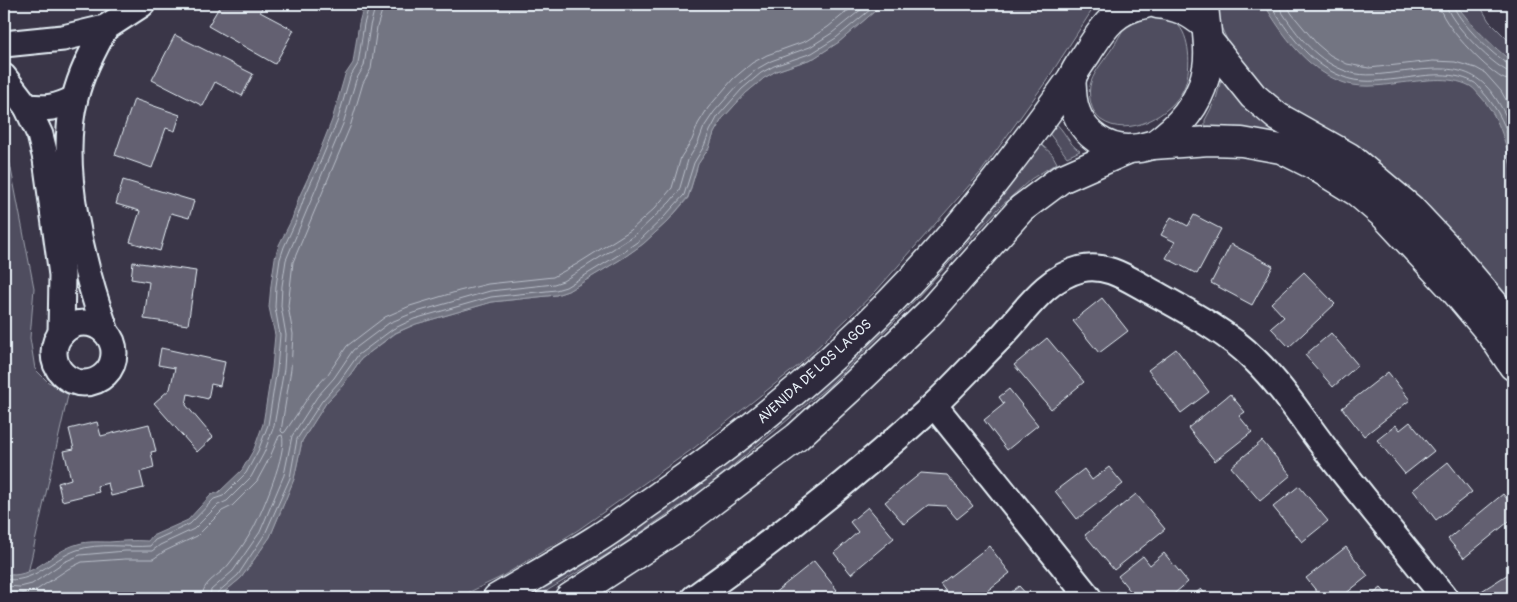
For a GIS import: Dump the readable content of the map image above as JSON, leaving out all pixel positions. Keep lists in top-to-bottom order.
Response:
{
  "streets": {
    "street": ["AVENIDA DE LOS LAGOS"]
  }
}
